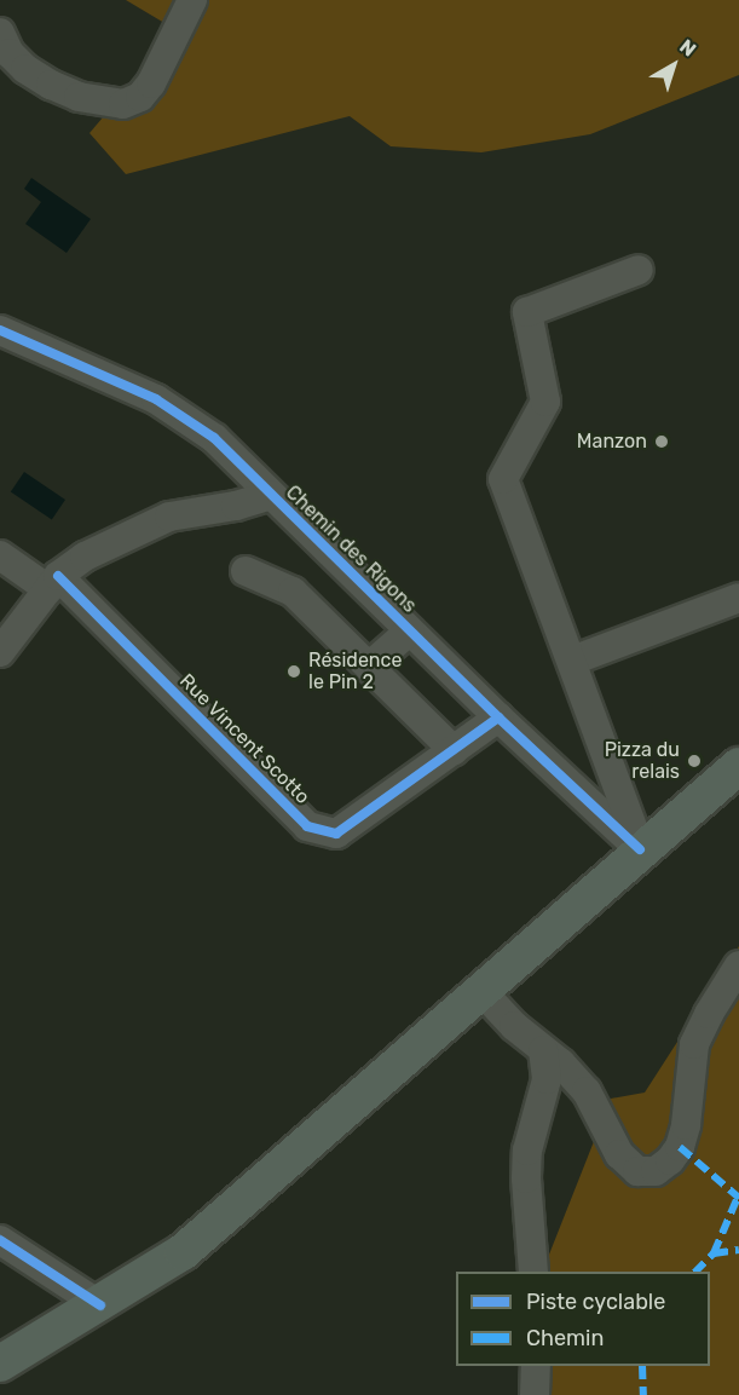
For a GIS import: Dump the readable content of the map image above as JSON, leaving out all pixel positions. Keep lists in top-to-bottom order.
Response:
{
  "streets": {
    "street": ["Chemin des Rigons", "Rue Vincent Scotto"]
  },
  "crossings": [
    ["Chemin des Rigons", "Rue Vincent Scotto"]
  ],
  "places": ["Manzon", "Résidence le Pin 2", "Pizza du relais"],
  "legend": ["Piste cyclable", "Chemin"],
  "north": "top right"
}
